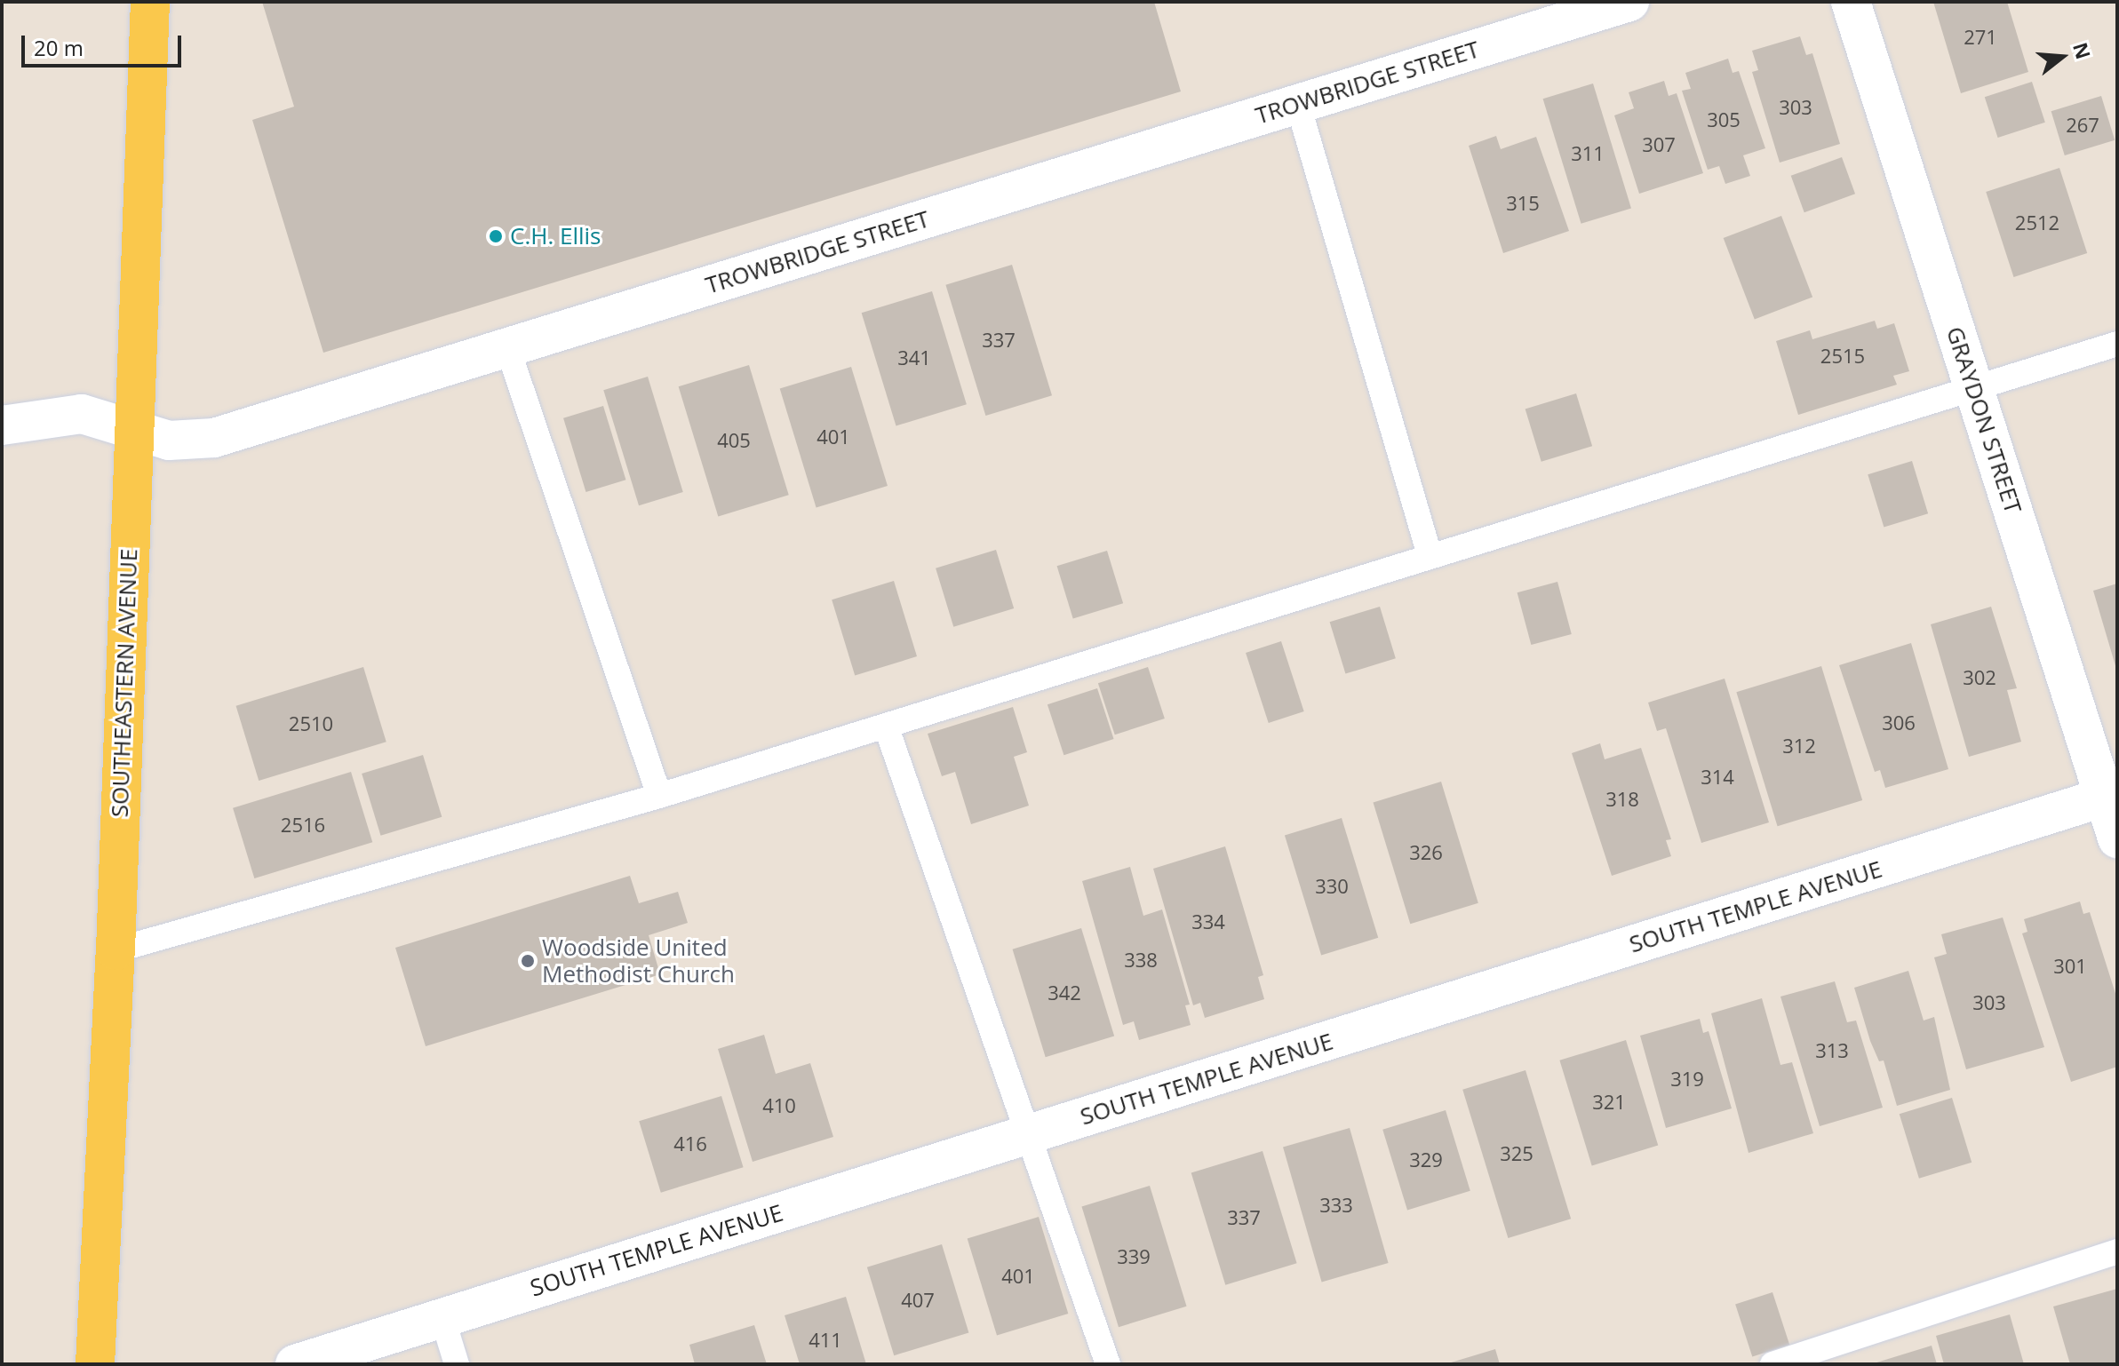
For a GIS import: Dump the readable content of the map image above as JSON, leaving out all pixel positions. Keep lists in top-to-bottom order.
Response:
{
  "streets": {
    "main road": ["SOUTHEASTERN AVENUE"],
    "street": ["TROWBRIDGE STREET", "GRAYDON STREET", "SOUTH TEMPLE AVENUE"]
  },
  "crossings": [
    ["TROWBRIDGE STREET", "SOUTHEASTERN AVENUE"],
    ["GRAYDON STREET", "SOUTH TEMPLE AVENUE"]
  ],
  "places": ["C.H. Ellis", "Woodside United Methodist Church"],
  "house_numbers": [
    "271",
    "303",
    "305",
    "267",
    "307",
    "311",
    "315",
    "2512",
    "337",
    "2515",
    "341",
    "401",
    "405",
    "302",
    "306",
    "2510",
    "312",
    "314",
    "318",
    "2516",
    "326",
    "330",
    "334",
    "338",
    "301",
    "342",
    "303",
    "313",
    "319",
    "321",
    "410",
    "416",
    "325",
    "329",
    "333",
    "337",
    "339",
    "401",
    "407",
    "411"
  ],
  "scale_bar": "20 m",
  "north": "right"
}
